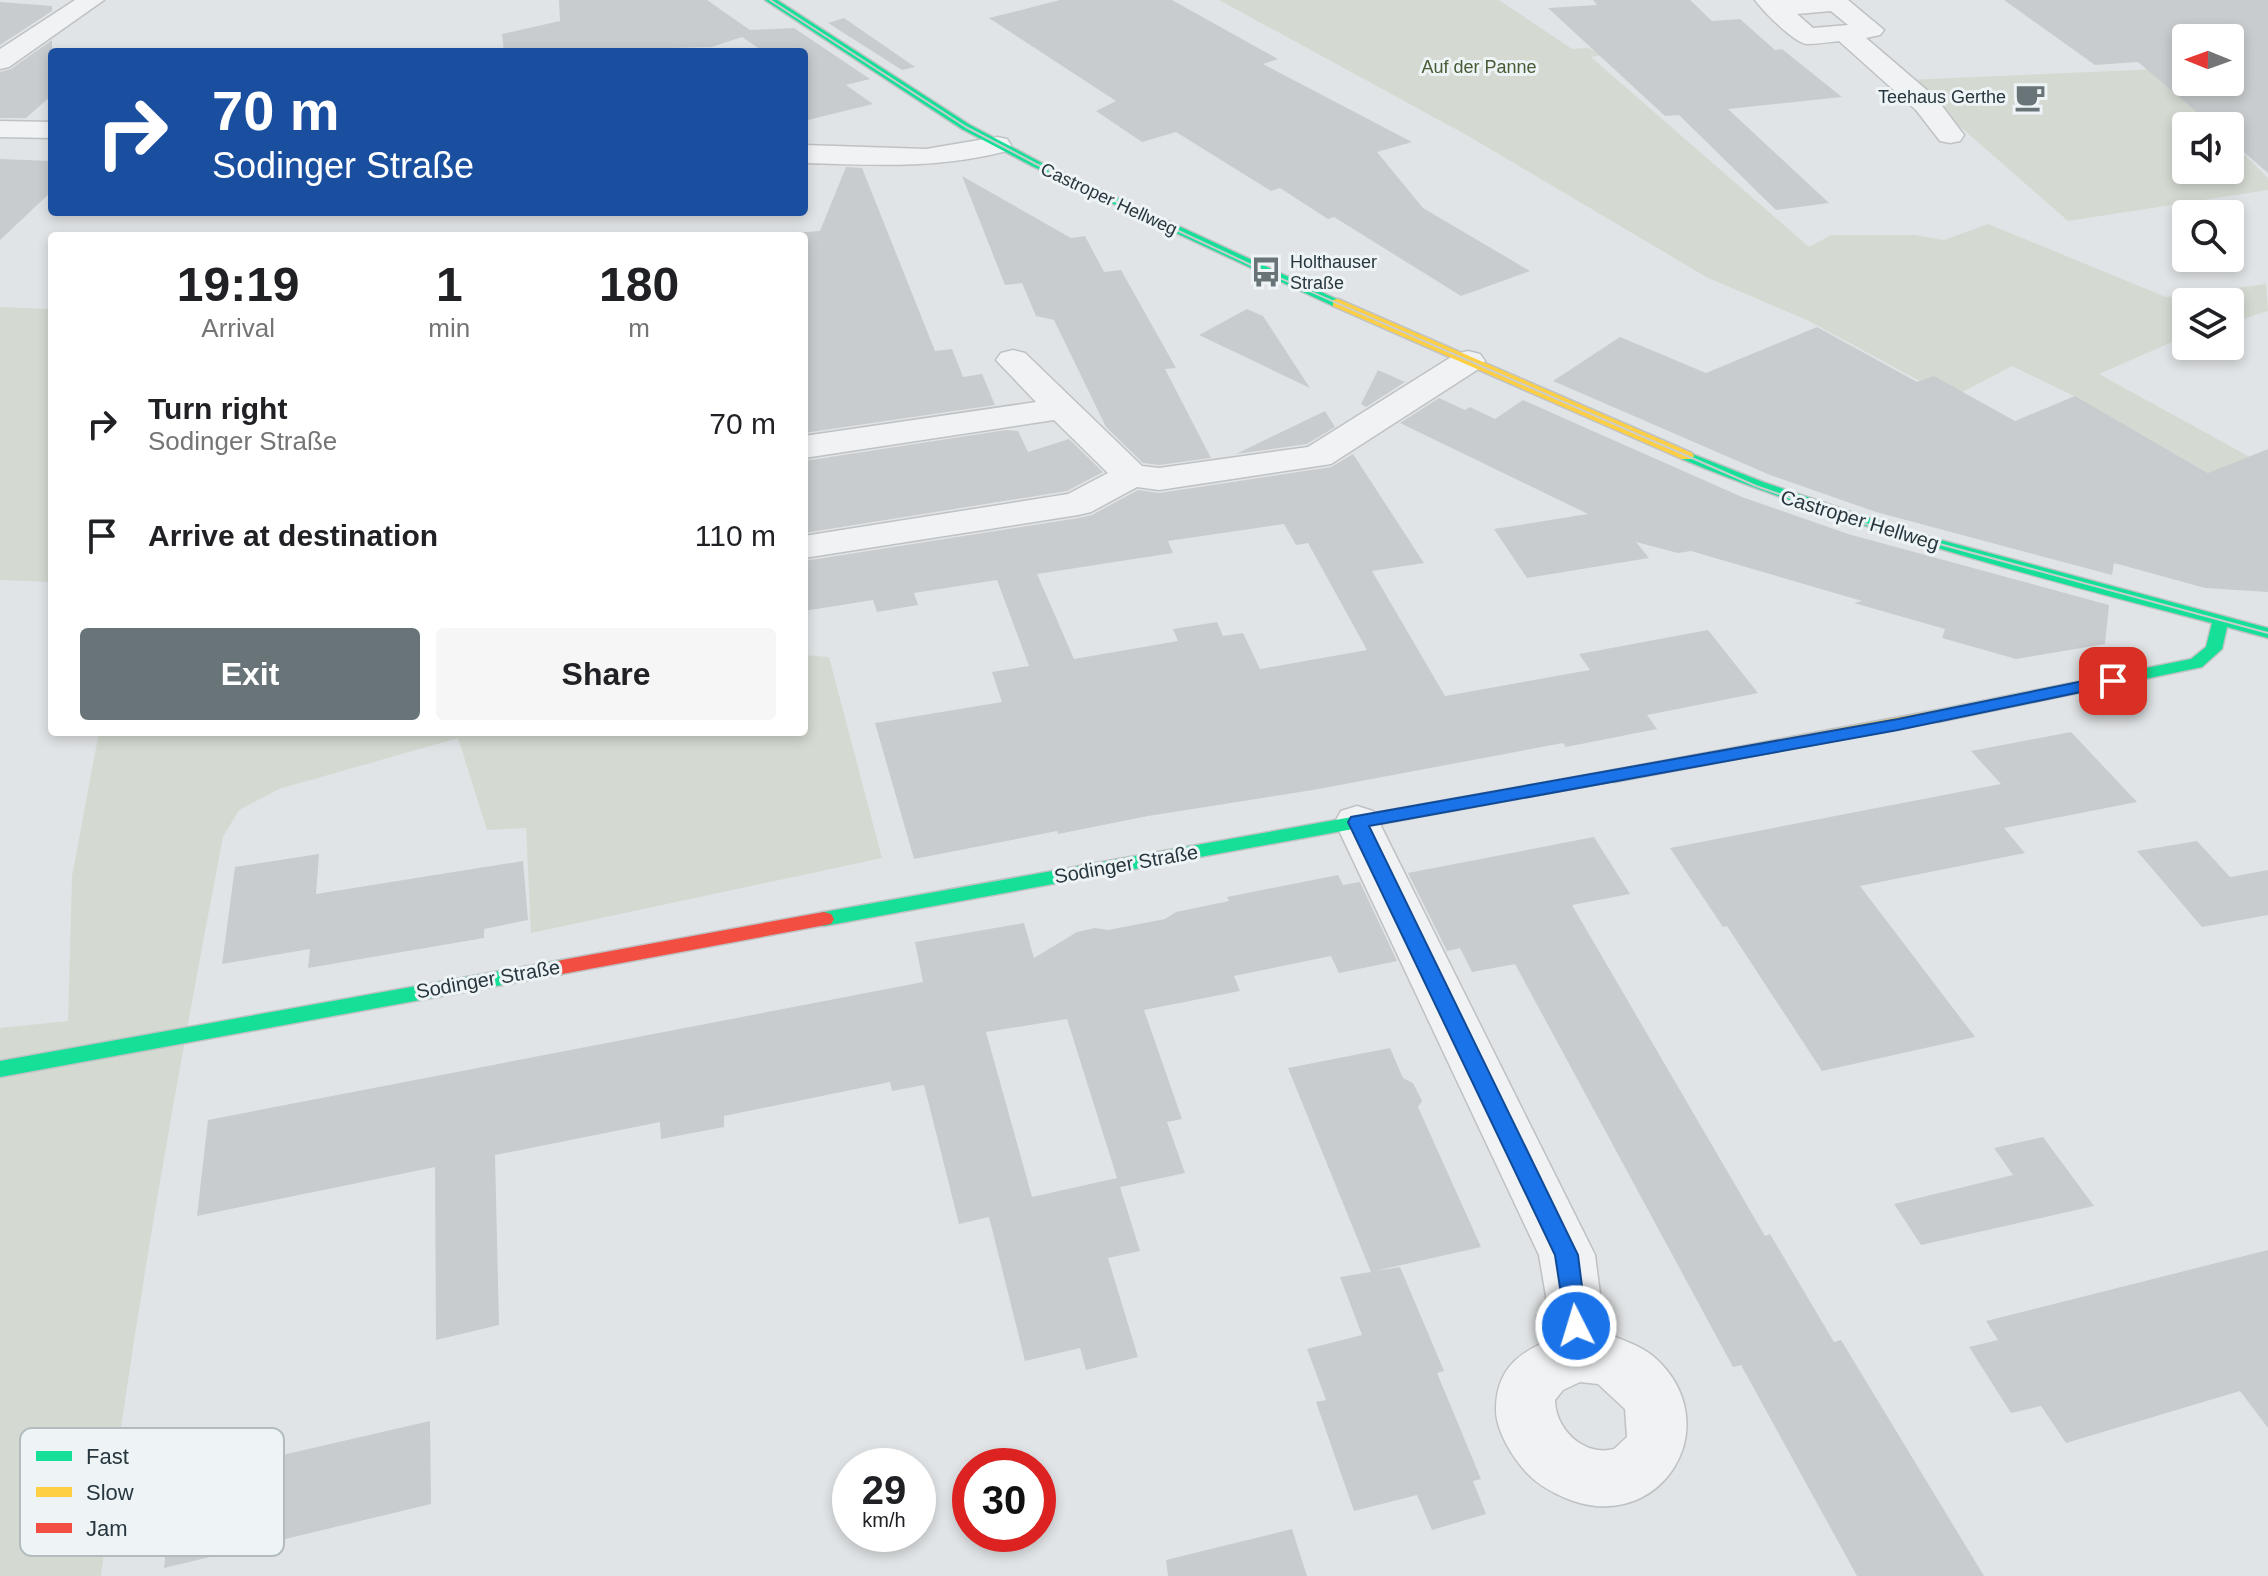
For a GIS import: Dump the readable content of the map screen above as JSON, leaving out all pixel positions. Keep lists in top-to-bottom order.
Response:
{
  "streets": {
    "main road": ["Castroper Hellweg", "Sodinger Straße"]
  },
  "crossings": [
    ["Castroper Hellweg", "Sodinger Straße"]
  ],
  "parks": ["Auf der Panne"],
  "places": {
    "cafe": ["Teehaus Gerthe"],
    "bus stop": ["Holthauser Straße"]
  },
  "legend": ["Fast", "Slow", "Jam"],
  "north": "left",
  "page": {
    "turn": ["70 m", "Sodinger Straße"],
    "eta": [
      "19:19",
      "Arrival",
      "1",
      "min",
      "180",
      "m"
    ],
    "list": [
      {
        "name": "Turn right",
        "note": "Sodinger Straße",
        "value": "70 m"
      },
      {
        "name": "Arrive at destination",
        "value": "110 m"
      }
    ],
    "buttons": ["Exit", "Share"],
    "speed": "29 km/h",
    "limit": "30"
  }
}
